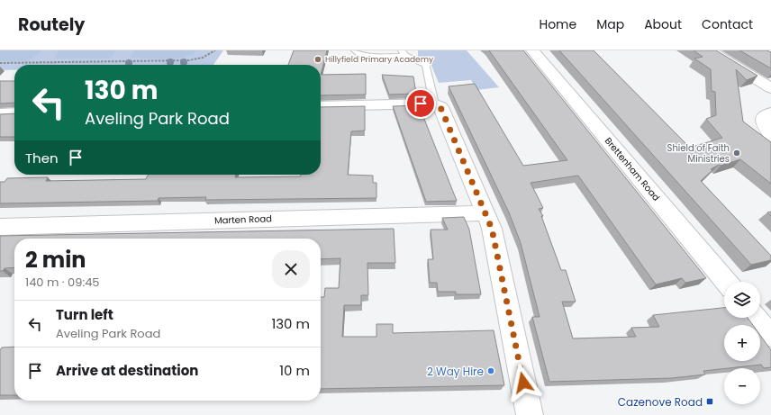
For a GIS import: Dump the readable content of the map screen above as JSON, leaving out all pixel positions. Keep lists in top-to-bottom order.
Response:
{
  "streets": {
    "street": ["Brettenham Road", "Marten Road"]
  },
  "places": {
    "other": ["Hillyfield Primary Academy", "Shield of Faith Ministries", "2 Way Hire"],
    "transit": ["Cazenove Road"]
  },
  "page": {
    "header": "Routely",
    "nav": [
      "Home",
      "Map",
      "About",
      "Contact"
    ],
    "turn": ["130 m", "Aveling Park Road"],
    "then": "Then",
    "heading": ["2 min", "140 m · 09:45"],
    "map_buttons": ["+", "−"],
    "list": [
      {
        "name": "Turn left",
        "note": "Aveling Park Road",
        "value": "130 m"
      },
      {
        "name": "Arrive at destination",
        "value": "10 m"
      }
    ]
  }
}
